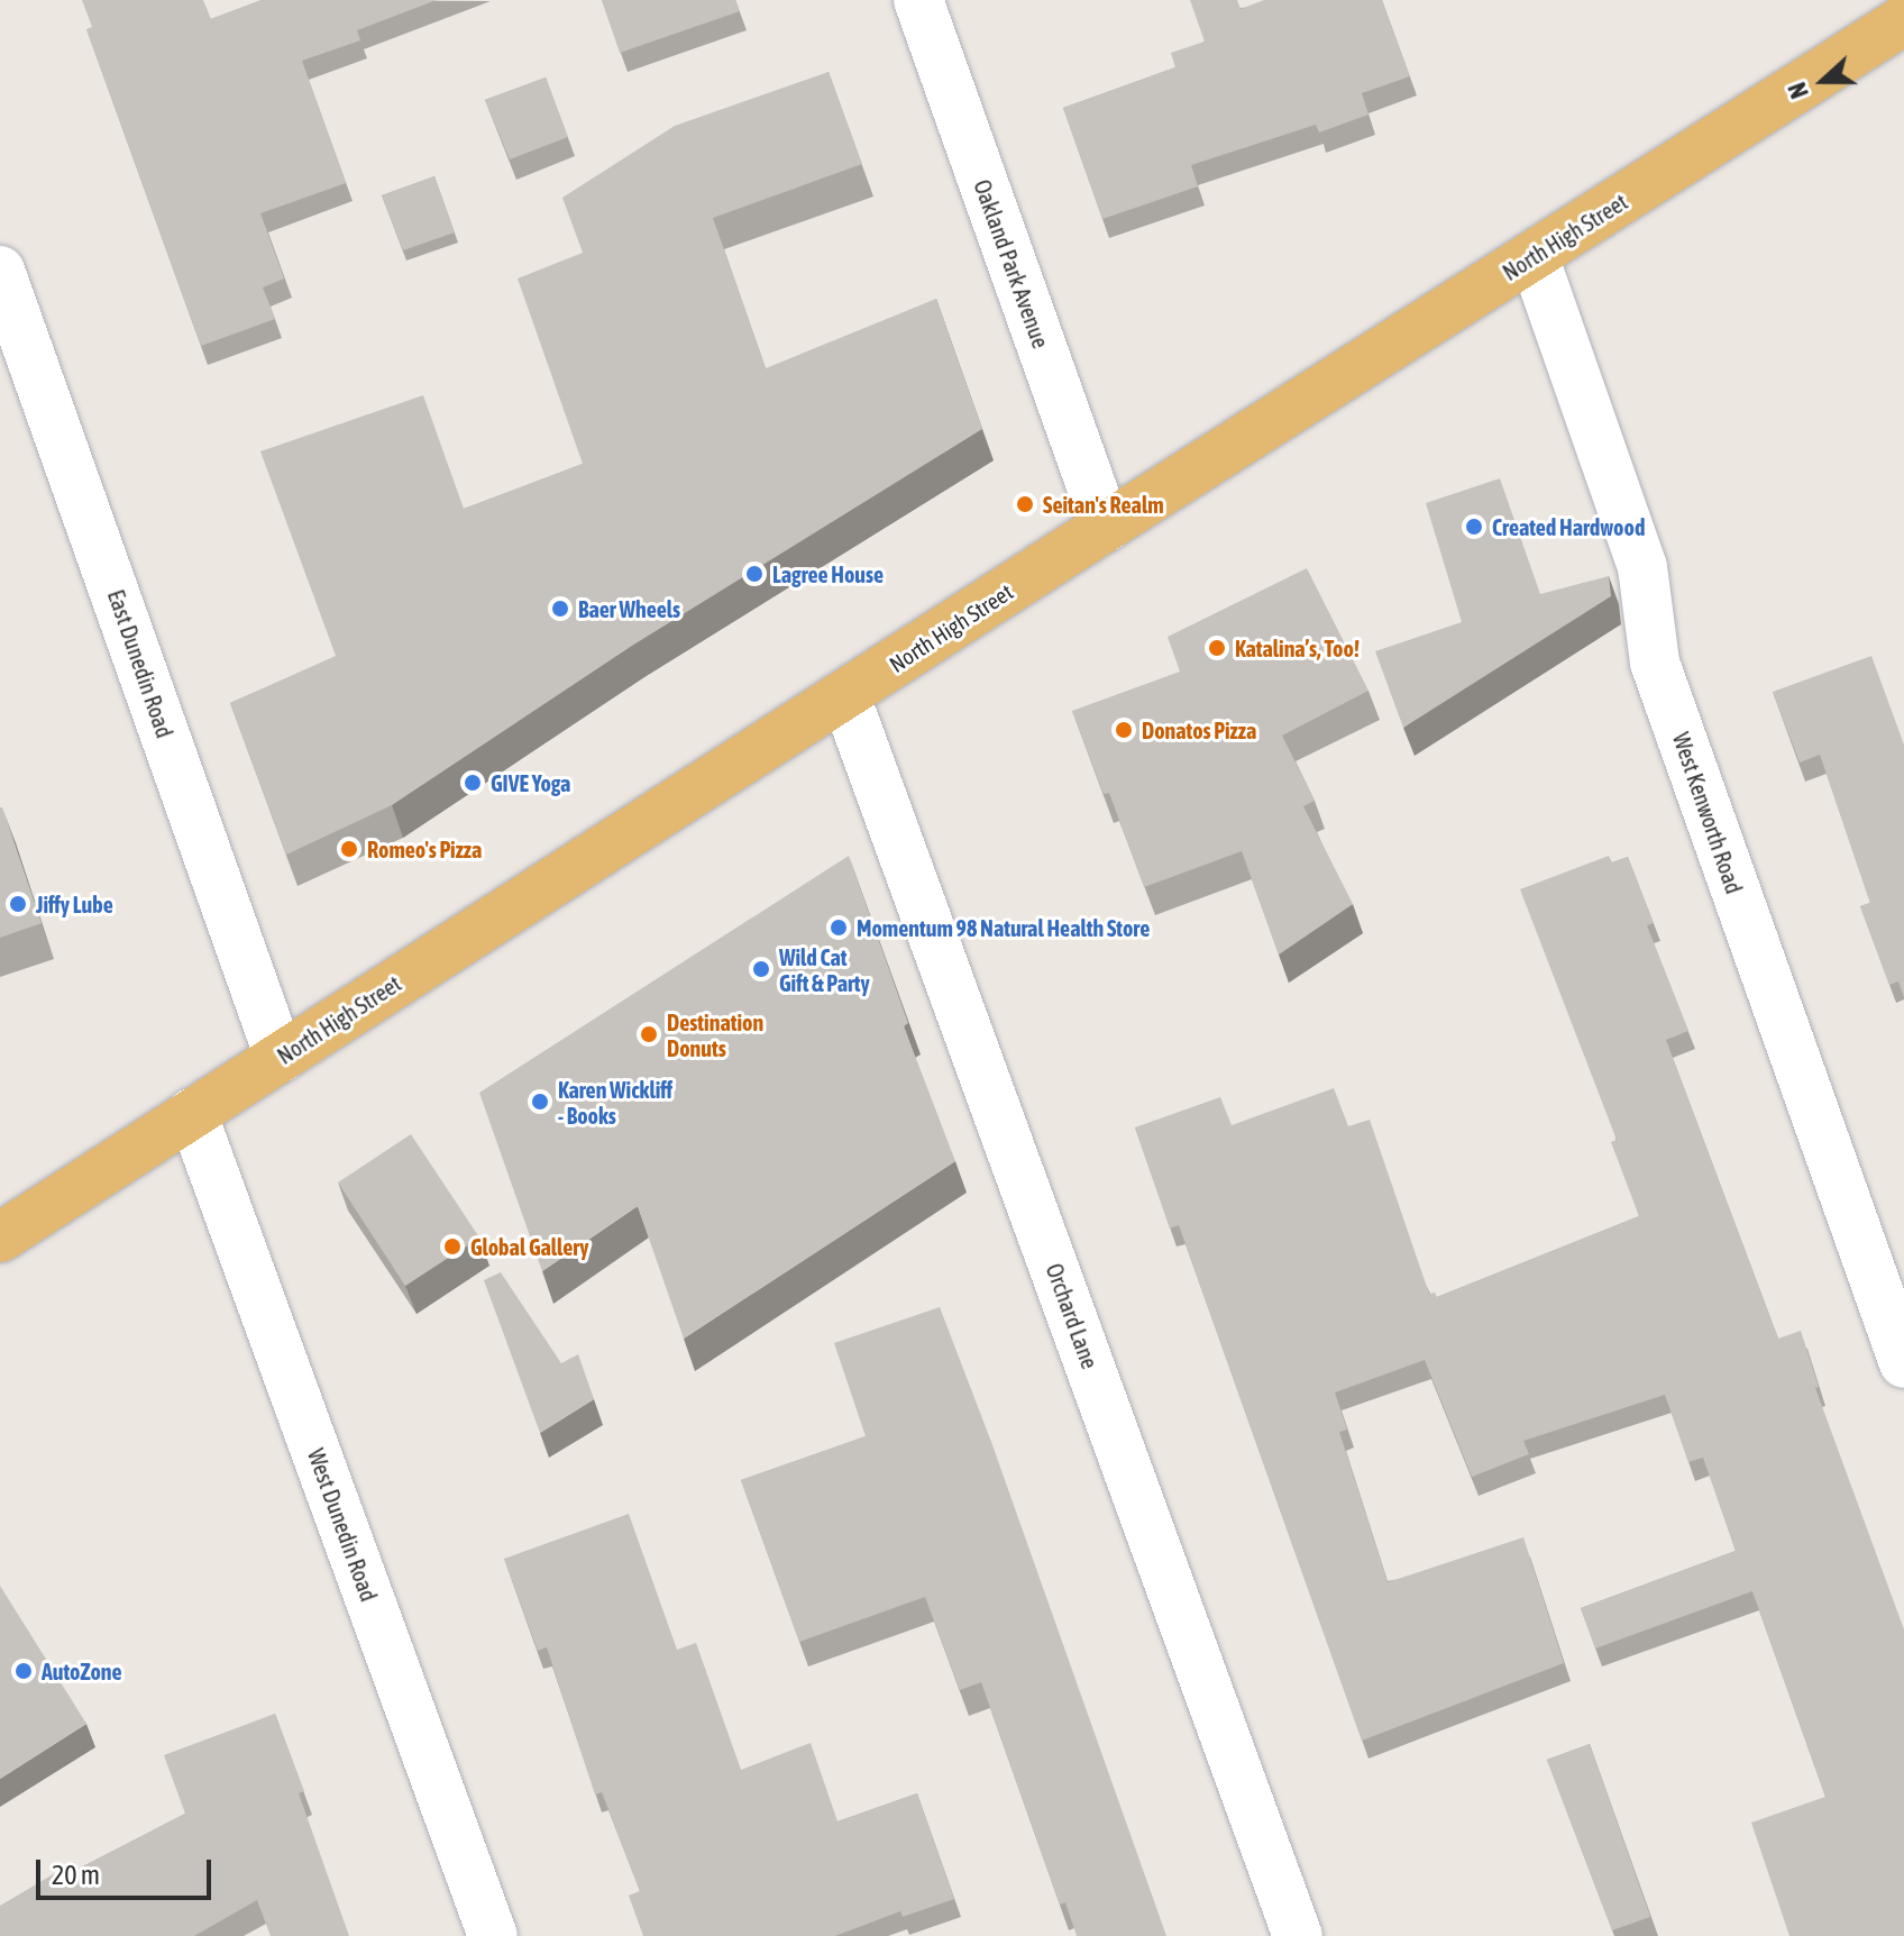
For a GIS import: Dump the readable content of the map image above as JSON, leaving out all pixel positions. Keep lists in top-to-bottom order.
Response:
{
  "streets": {
    "main road": ["North High Street"],
    "street": [
      "Oakland Park Avenue",
      "East Dunedin Road",
      "West Kenworth Road",
      "Orchard Lane",
      "West Dunedin Road"
    ]
  },
  "crossings": [
    ["North High Street", "Oakland Park Avenue"],
    ["North High Street", "East Dunedin Road"],
    ["North High Street", "West Kenworth Road"],
    ["North High Street", "Orchard Lane"],
    ["North High Street", "West Dunedin Road"]
  ],
  "places": [
    "Seitan's Realm",
    "Created Hardwood",
    "Lagree House",
    "Baer Wheels",
    "Katalina’s, Too!",
    "Donatos Pizza",
    "GIVE Yoga",
    "Romeo's Pizza",
    "Jiffy Lube",
    "Momentum 98 Natural Health Store",
    "Wild Cat Gift & Party",
    "Destination Donuts",
    "Karen Wickliff - Books",
    "Global Gallery",
    "AutoZone"
  ],
  "scale_bar": "20 m",
  "north": "left"
}
